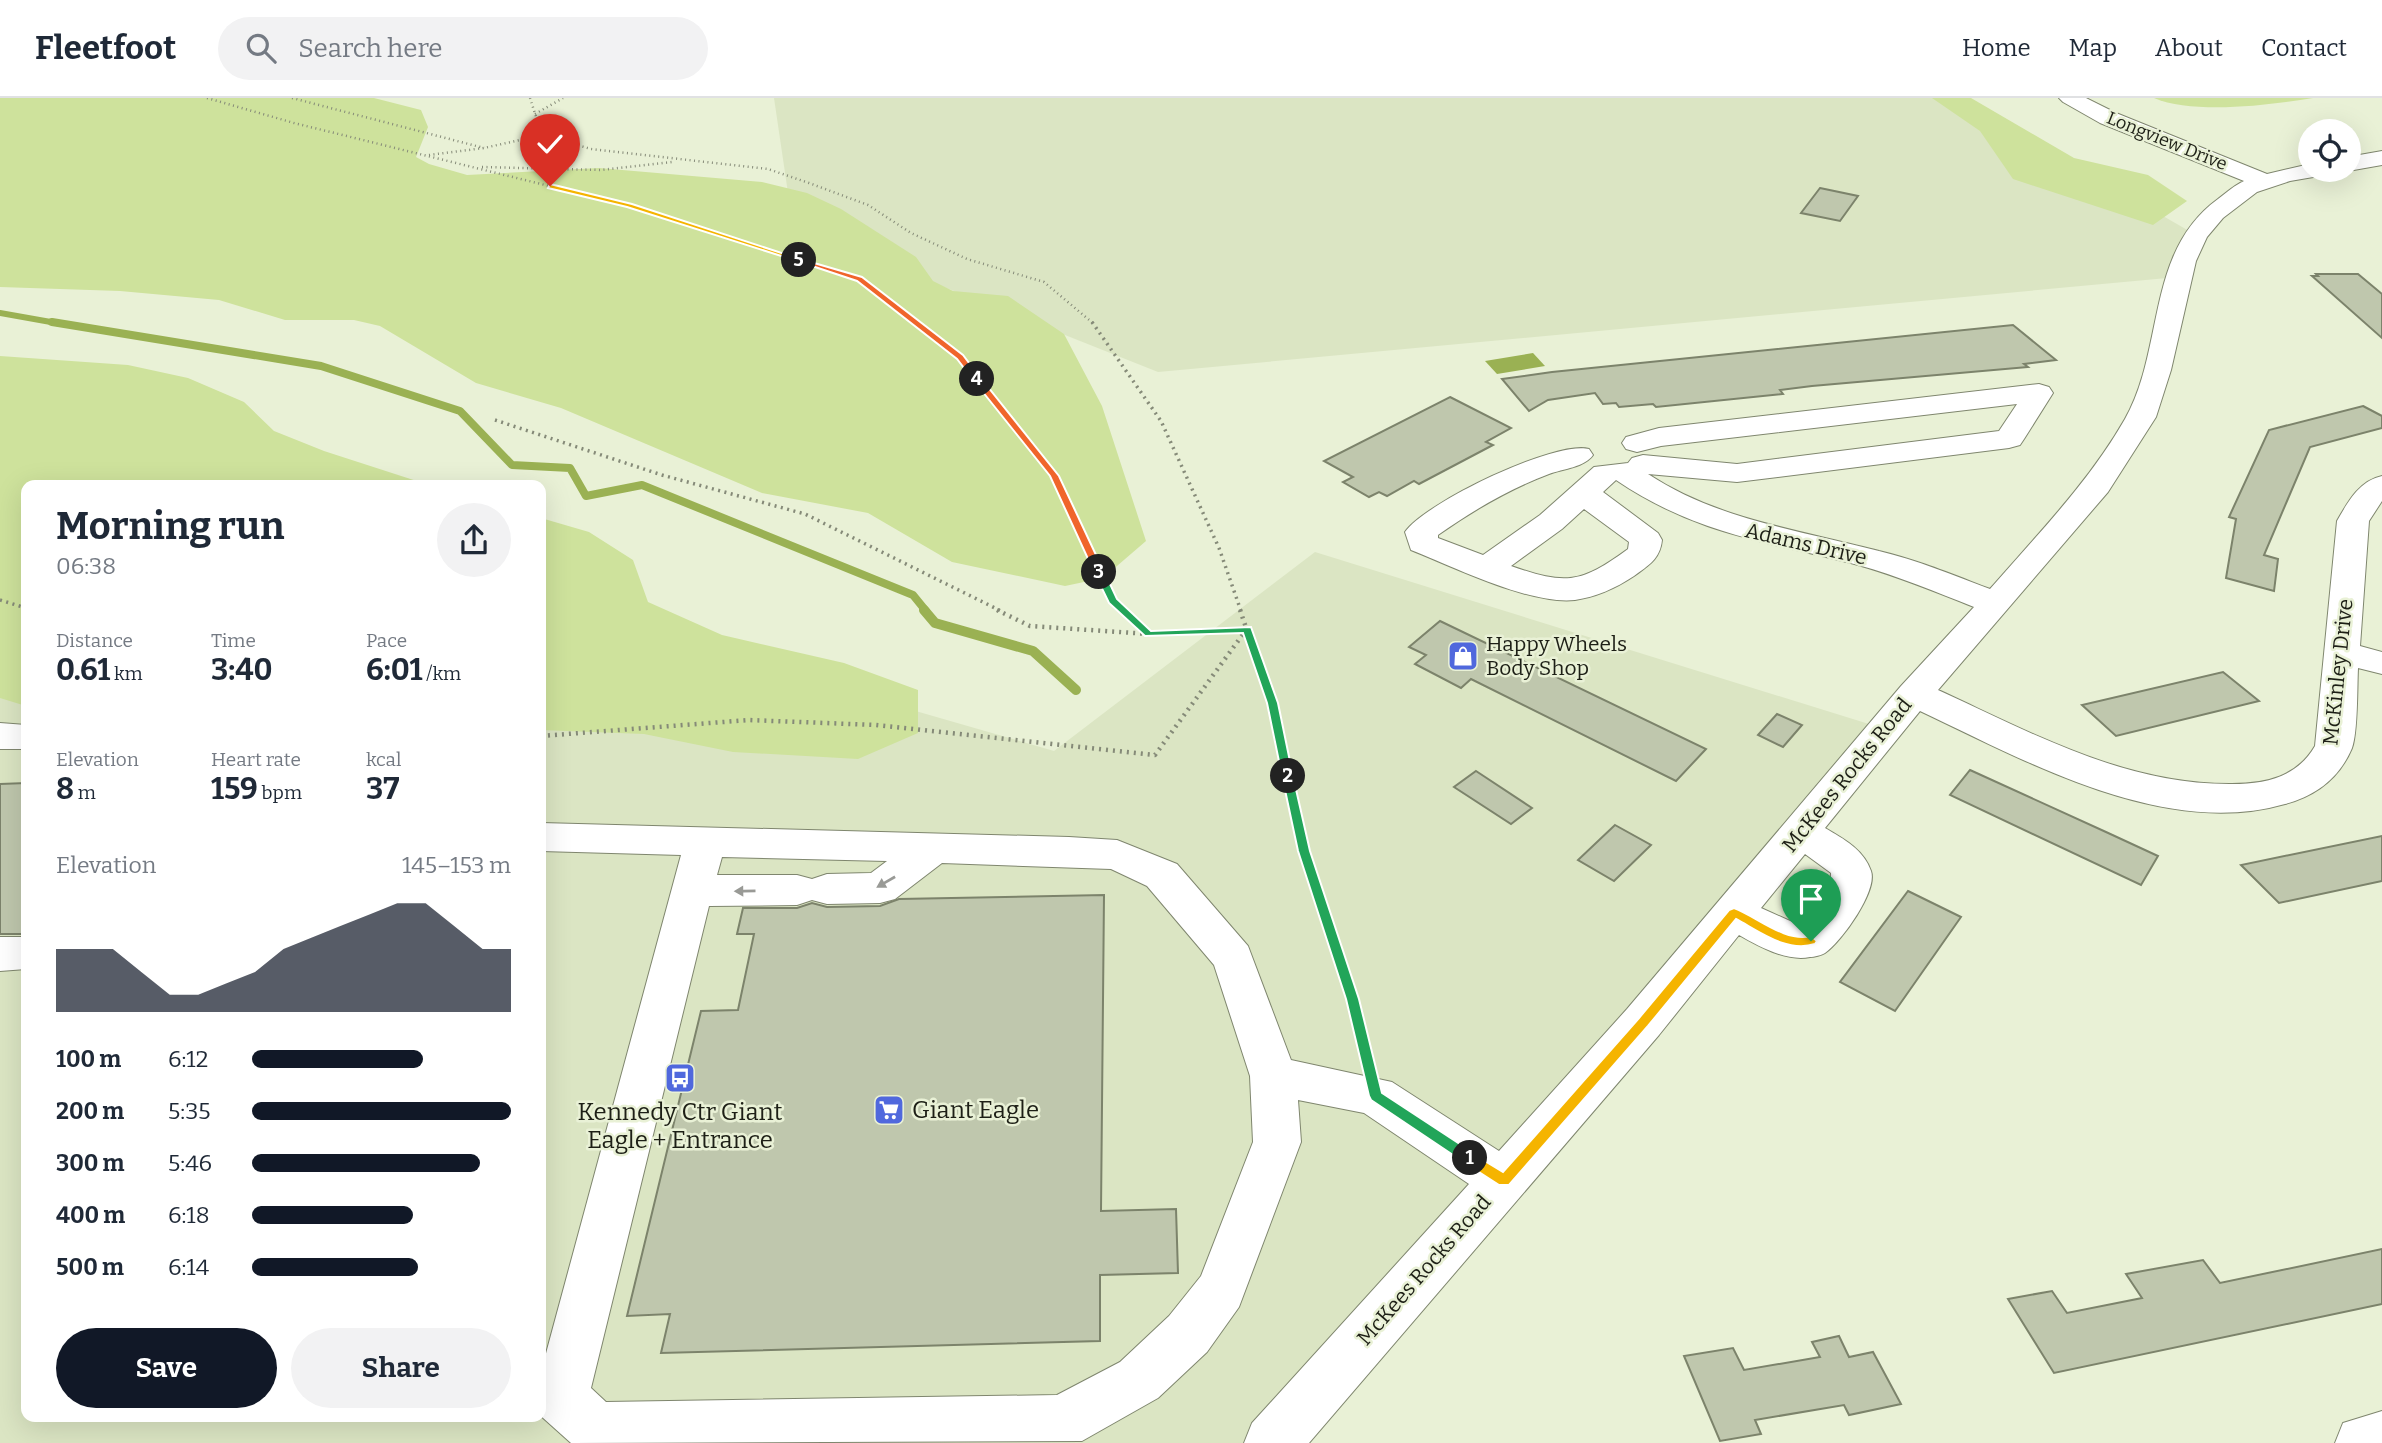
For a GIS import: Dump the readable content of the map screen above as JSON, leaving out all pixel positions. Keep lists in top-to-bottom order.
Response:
{
  "streets": {
    "street": [
      "Longview Drive",
      "Adams Drive",
      "McKinley Drive",
      "McKees Rocks Road"
    ]
  },
  "crossings": [
    ["Longview Drive", "McKees Rocks Road"],
    ["Adams Drive", "McKees Rocks Road"],
    ["McKinley Drive", "McKees Rocks Road"]
  ],
  "places": {
    "shop": ["Happy Wheels Body Shop"],
    "bus stop": ["Kennedy Ctr Giant Eagle + Entrance"],
    "supermarket": ["Giant Eagle"]
  },
  "page": {
    "header": "Fleetfoot",
    "search": "Search here",
    "nav": [
      "Home",
      "Map",
      "About",
      "Contact"
    ],
    "pins": [
      "5",
      "4",
      "3",
      "2",
      "1"
    ],
    "heading": ["Morning run", "06:38"],
    "stats": [
      ["Distance", "0.61 km"],
      ["Time", "3:40"],
      ["Pace", "6:01 /km"],
      ["Elevation", "8 m"],
      ["Heart rate", "159 bpm"],
      ["kcal", "37"]
    ],
    "chart": ["Elevation", "145–153 m"],
    "list": [
      {
        "name": "100 m",
        "note": "6:12"
      },
      {
        "name": "200 m",
        "note": "5:35"
      },
      {
        "name": "300 m",
        "note": "5:46"
      },
      {
        "name": "400 m",
        "note": "6:18"
      },
      {
        "name": "500 m",
        "note": "6:14"
      }
    ],
    "buttons": ["Save", "Share"]
  }
}
